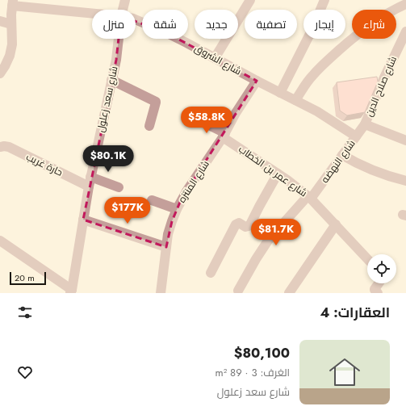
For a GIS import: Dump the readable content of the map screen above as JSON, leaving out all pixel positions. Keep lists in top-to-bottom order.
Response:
{
  "streets": {
    "street": [
      "شارع الشروق",
      "شارع صلاح الدين",
      "شارع سعد زعلول",
      "شارع النهضه",
      "حارة غريب",
      "شارع عمر بن الخطاب",
      "شارع المنتزه"
    ]
  },
  "crossings": [
    ["شارع الشروق", "شارع النهضه"],
    ["شارع الشروق", "شارع المنتزه"],
    ["شارع صلاح الدين", "شارع النهضه"],
    ["شارع سعد زعلول", "حارة غريب"],
    ["شارع النهضه", "شارع عمر بن الخطاب"],
    ["شارع عمر بن الخطاب", "شارع المنتزه"]
  ],
  "scale_bar": "20 m",
  "page": {
    "chip": [
      "شراء",
      "إيجار",
      "تصفية",
      "جديد",
      "شقة",
      "منزل"
    ],
    "price": [
      "$58.8K",
      "$80.1K",
      "$177K",
      "$81.7K"
    ],
    "scale": "20 m",
    "heading": "العقارات: 4",
    "list": [
      {
        "name": "$80,100",
        "note": "الغرف: 3 · 89 m² · شارع سعد زعلول"
      }
    ]
  }
}
